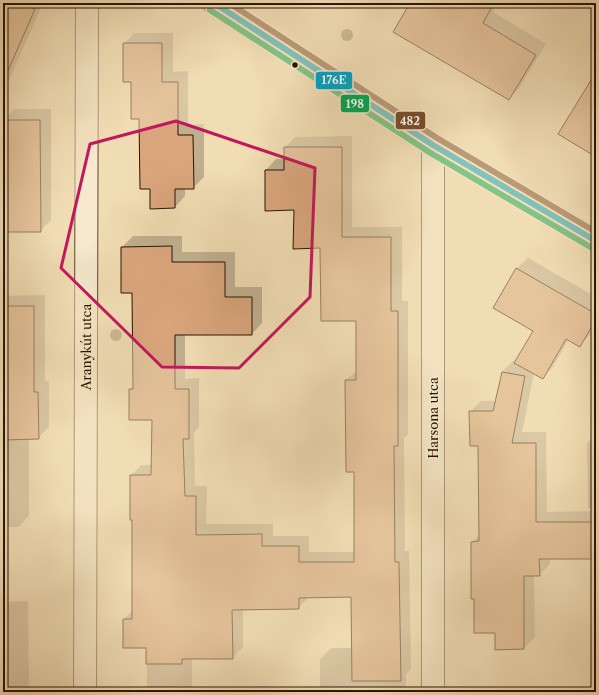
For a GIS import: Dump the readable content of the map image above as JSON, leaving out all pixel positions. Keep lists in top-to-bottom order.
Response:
{
  "streets": {
    "street": ["Aranykút utca", "Harsona utca"]
  },
  "lines": ["transit line 176E", "transit line 482", "transit line 198"]
}
